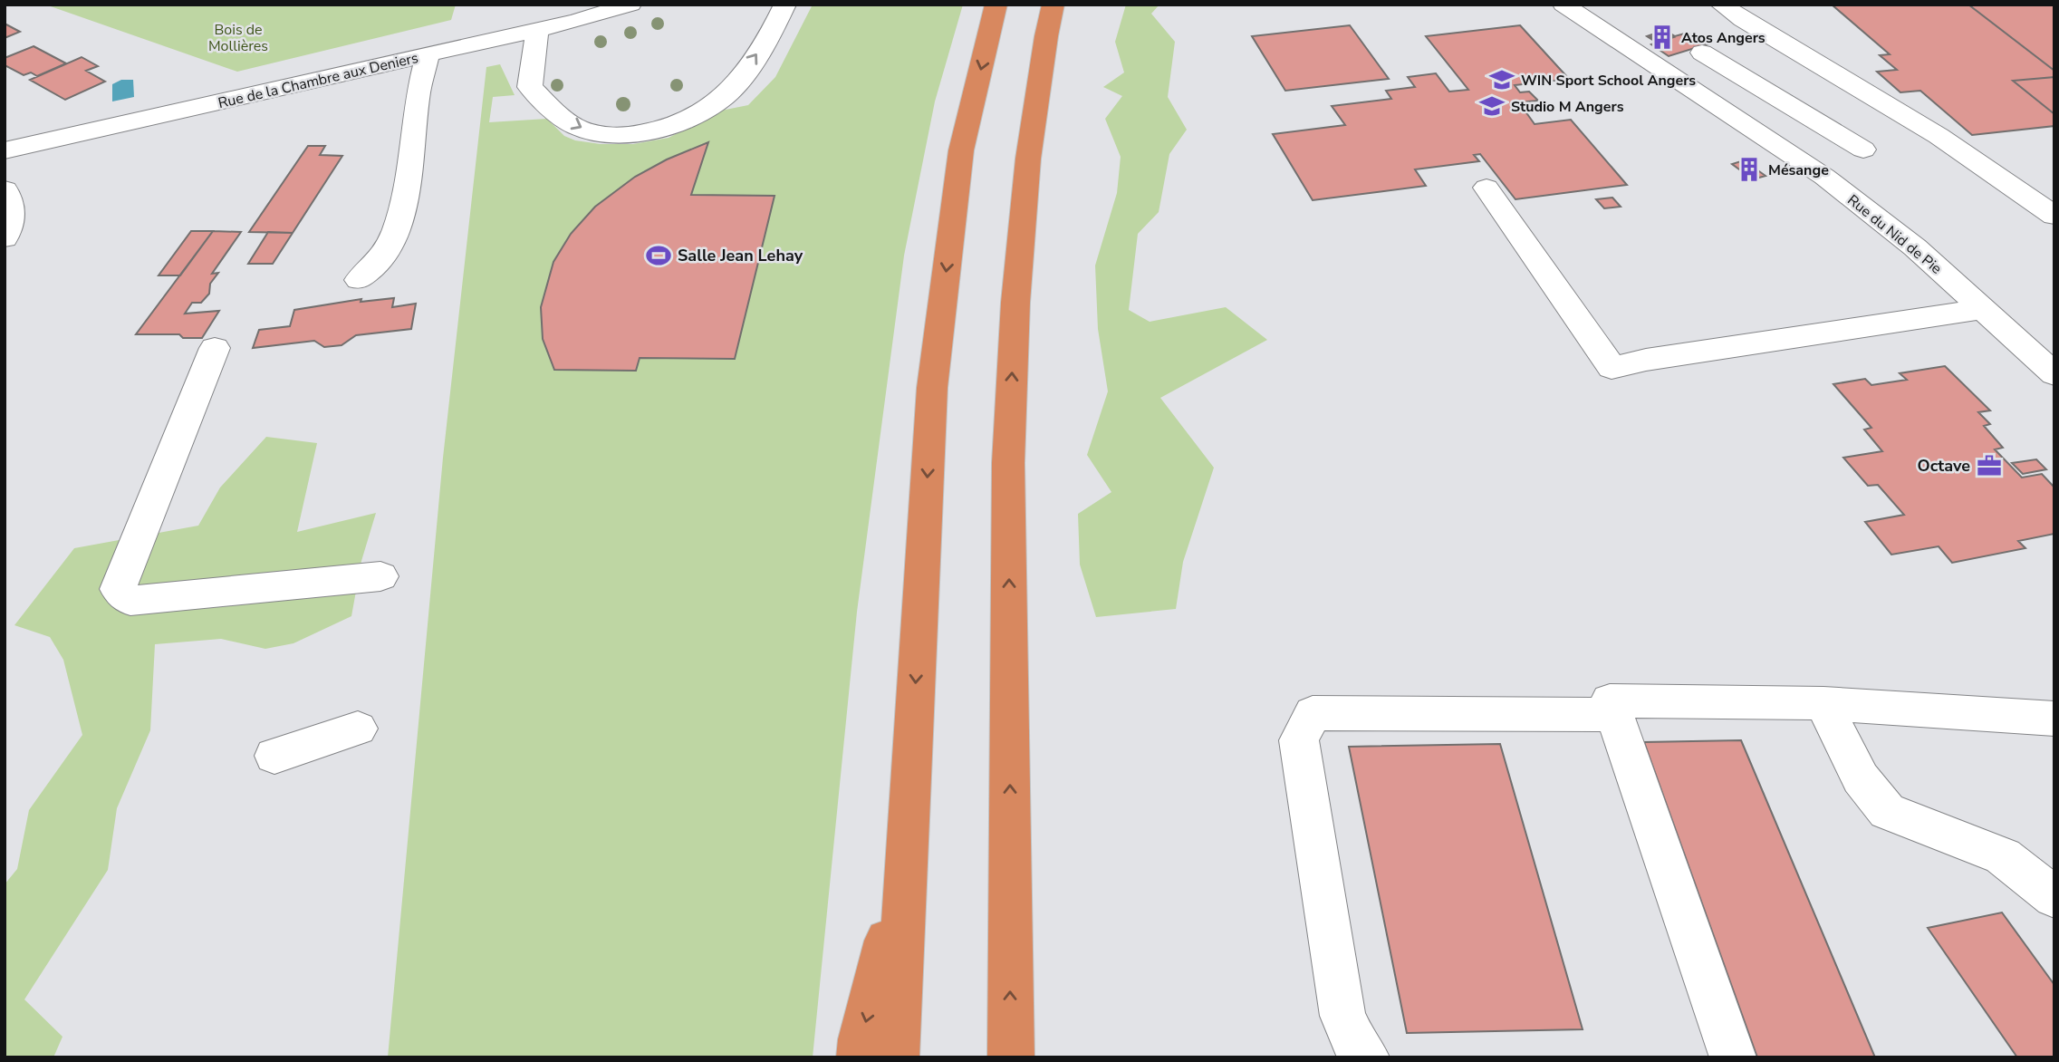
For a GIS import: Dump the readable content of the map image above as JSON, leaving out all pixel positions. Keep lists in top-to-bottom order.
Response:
{
  "streets": {
    "street": ["Rue de la Chambre aux Deniers", "Rue du Nid de Pie"]
  },
  "parks": ["Bois de Mollières"],
  "places": {
    "building": ["Atos Angers", "Mésange"],
    "school or university": ["WIN Sport School Angers", "Studio M Angers"],
    "sports": ["Salle Jean Lehay"],
    "office": ["Octave"]
  }
}
